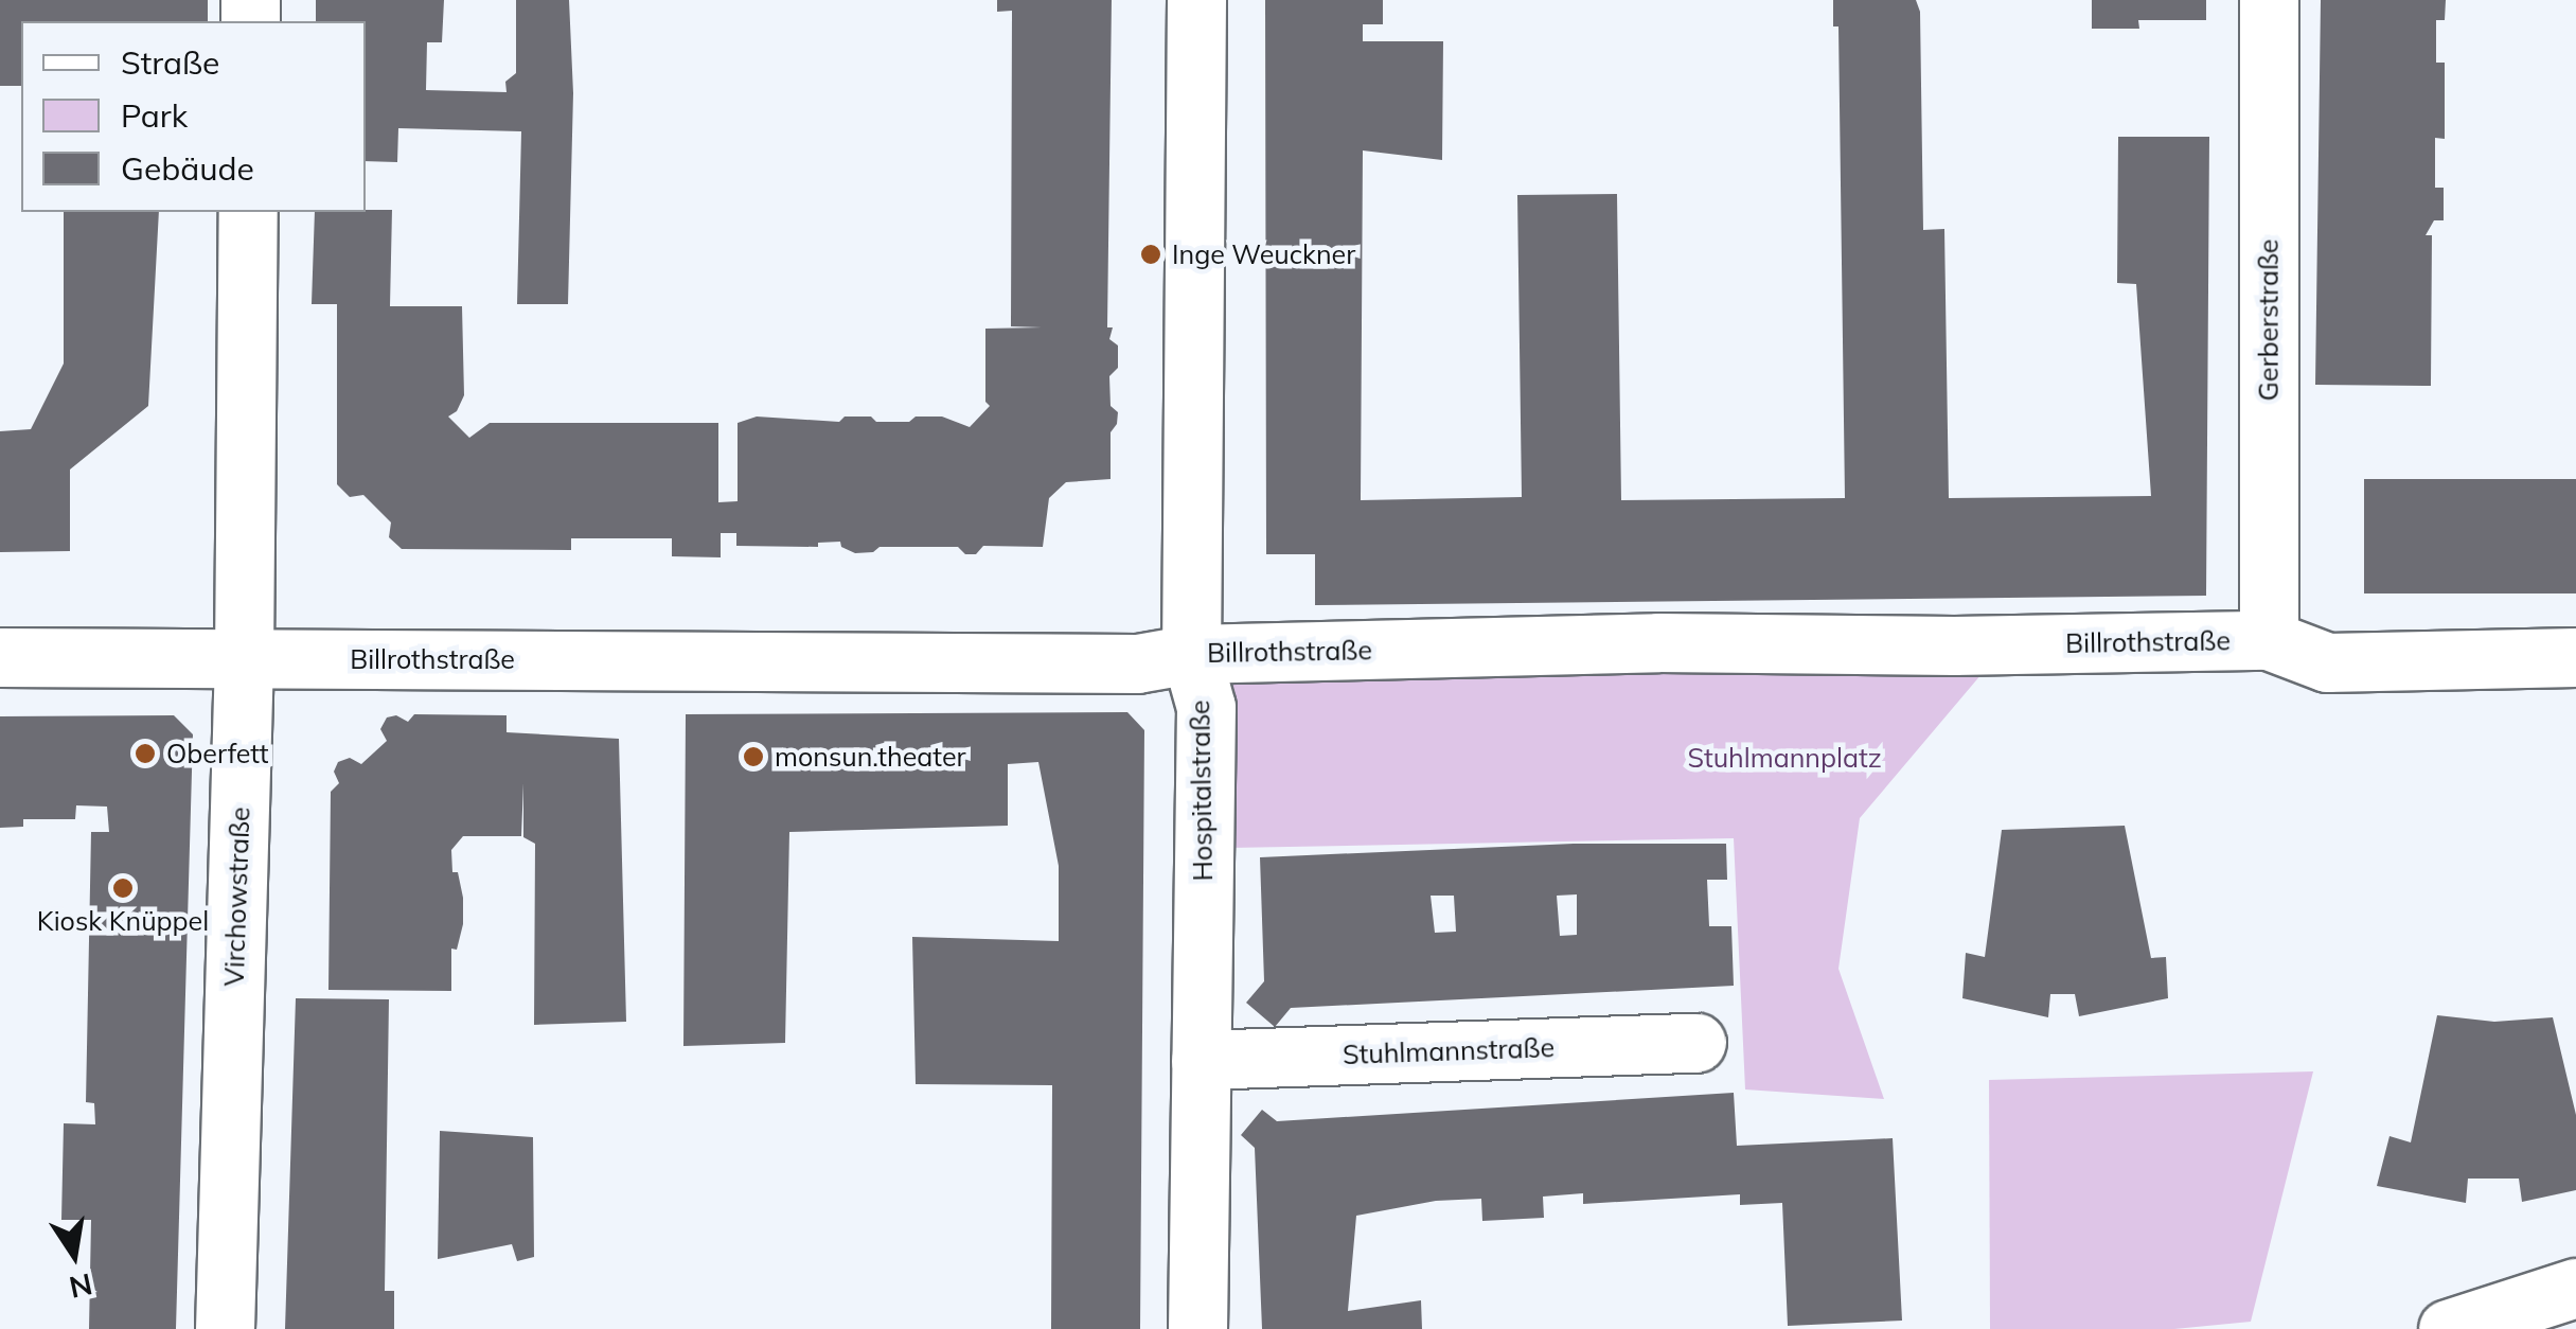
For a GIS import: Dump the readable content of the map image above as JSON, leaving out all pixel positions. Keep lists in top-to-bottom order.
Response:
{
  "streets": {
    "street": [
      "Gerberstraße",
      "Billrothstraße",
      "Hospitalstraße",
      "Virchowstraße",
      "Stuhlmannstraße"
    ]
  },
  "crossings": [
    ["Gerberstraße", "Billrothstraße"],
    ["Billrothstraße", "Hospitalstraße"],
    ["Billrothstraße", "Virchowstraße"],
    ["Hospitalstraße", "Stuhlmannstraße"]
  ],
  "parks": ["Stuhlmannplatz"],
  "places": [
    "Inge Weuckner",
    "Oberfett",
    "monsun.theater",
    "Kiosk Knüppel"
  ],
  "legend": ["Straße", "Park", "Gebäude"],
  "north": "bottom"
}
